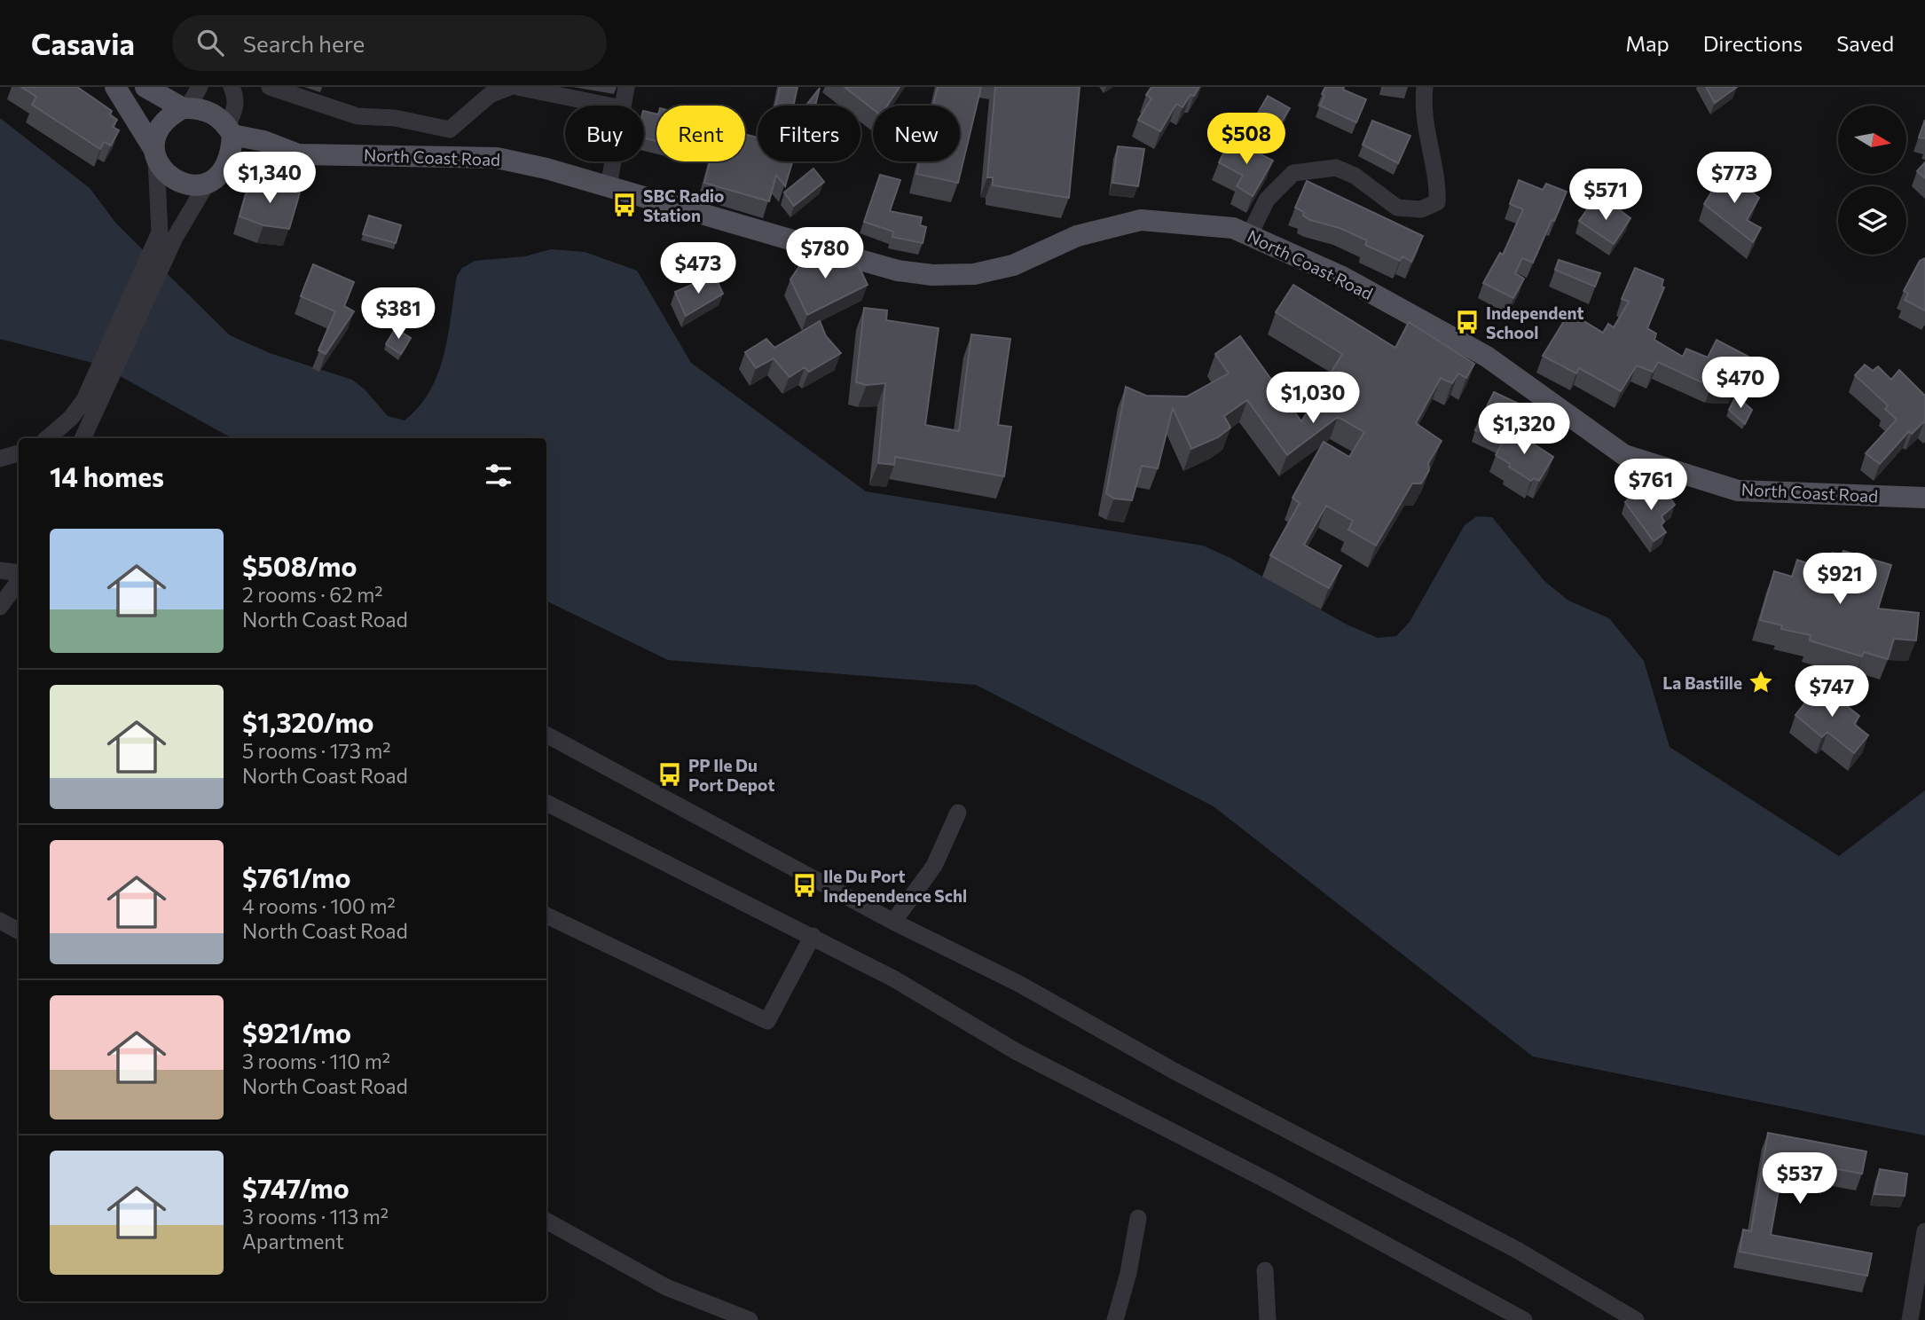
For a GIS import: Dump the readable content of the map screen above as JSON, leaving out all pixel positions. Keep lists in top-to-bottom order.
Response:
{
  "streets": {
    "main road": ["North Coast Road"]
  },
  "places": {
    "bus stop": [
      "SBC Radio Station",
      "Independent School",
      "PP Ile Du Port Depot",
      "Ile Du Port Independence Schl"
    ],
    "place": ["La Bastille"]
  },
  "north": "right",
  "page": {
    "header": "Casavia",
    "search": "Search here",
    "nav": ["Map", "Directions", "Saved"],
    "chip": [
      "Buy",
      "Rent",
      "Filters",
      "New"
    ],
    "price": [
      "$508",
      "$1,340",
      "$773",
      "$571",
      "$780",
      "$473",
      "$381",
      "$470",
      "$1,030",
      "$1,320",
      "$761",
      "$921",
      "$747",
      "$537"
    ],
    "heading": "14 homes",
    "list": [
      {
        "name": "$508/mo",
        "note": "2 rooms · 62 m² · North Coast Road"
      },
      {
        "name": "$1,320/mo",
        "note": "5 rooms · 173 m² · North Coast Road"
      },
      {
        "name": "$761/mo",
        "note": "4 rooms · 100 m² · North Coast Road"
      },
      {
        "name": "$921/mo",
        "note": "3 rooms · 110 m² · North Coast Road"
      },
      {
        "name": "$747/mo",
        "note": "3 rooms · 113 m² · Apartment"
      }
    ]
  }
}
